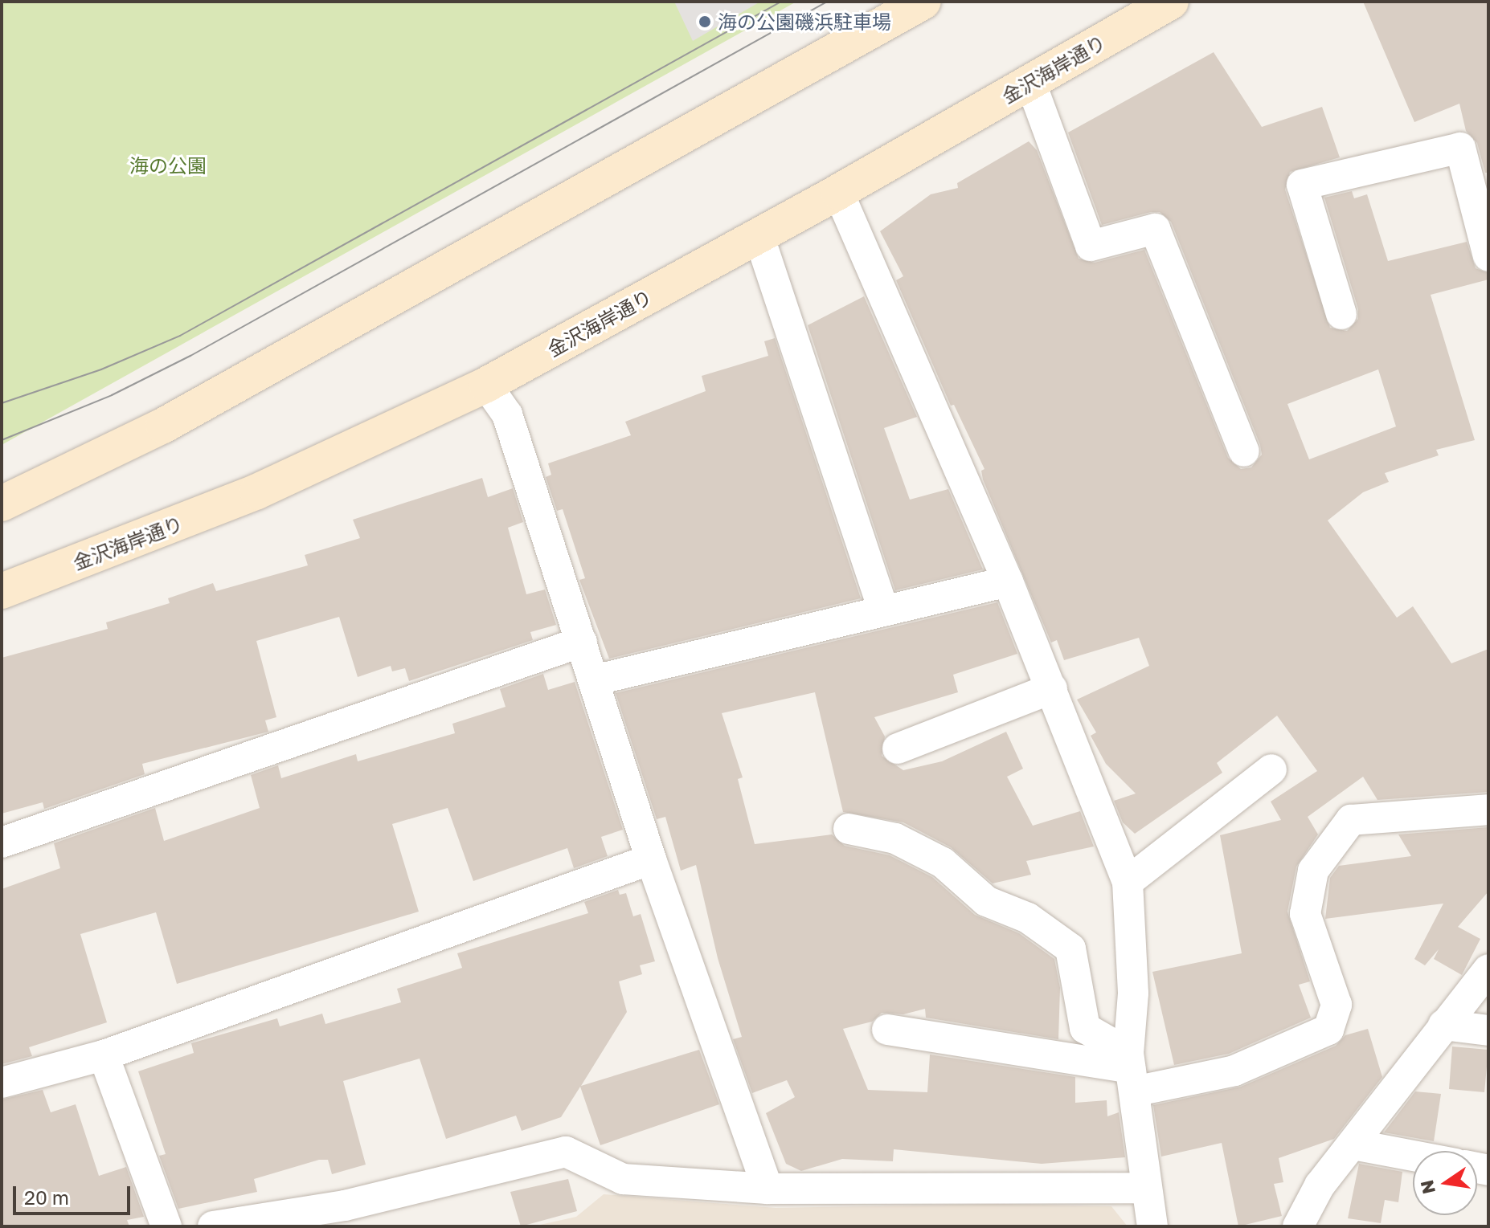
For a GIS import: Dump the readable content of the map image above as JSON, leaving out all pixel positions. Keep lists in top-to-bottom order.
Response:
{
  "streets": {
    "street": ["金沢海岸通り"]
  },
  "parks": ["海の公園"],
  "places": ["海の公園磯浜駐車場"],
  "scale_bar": "20 m",
  "north": "left"
}
